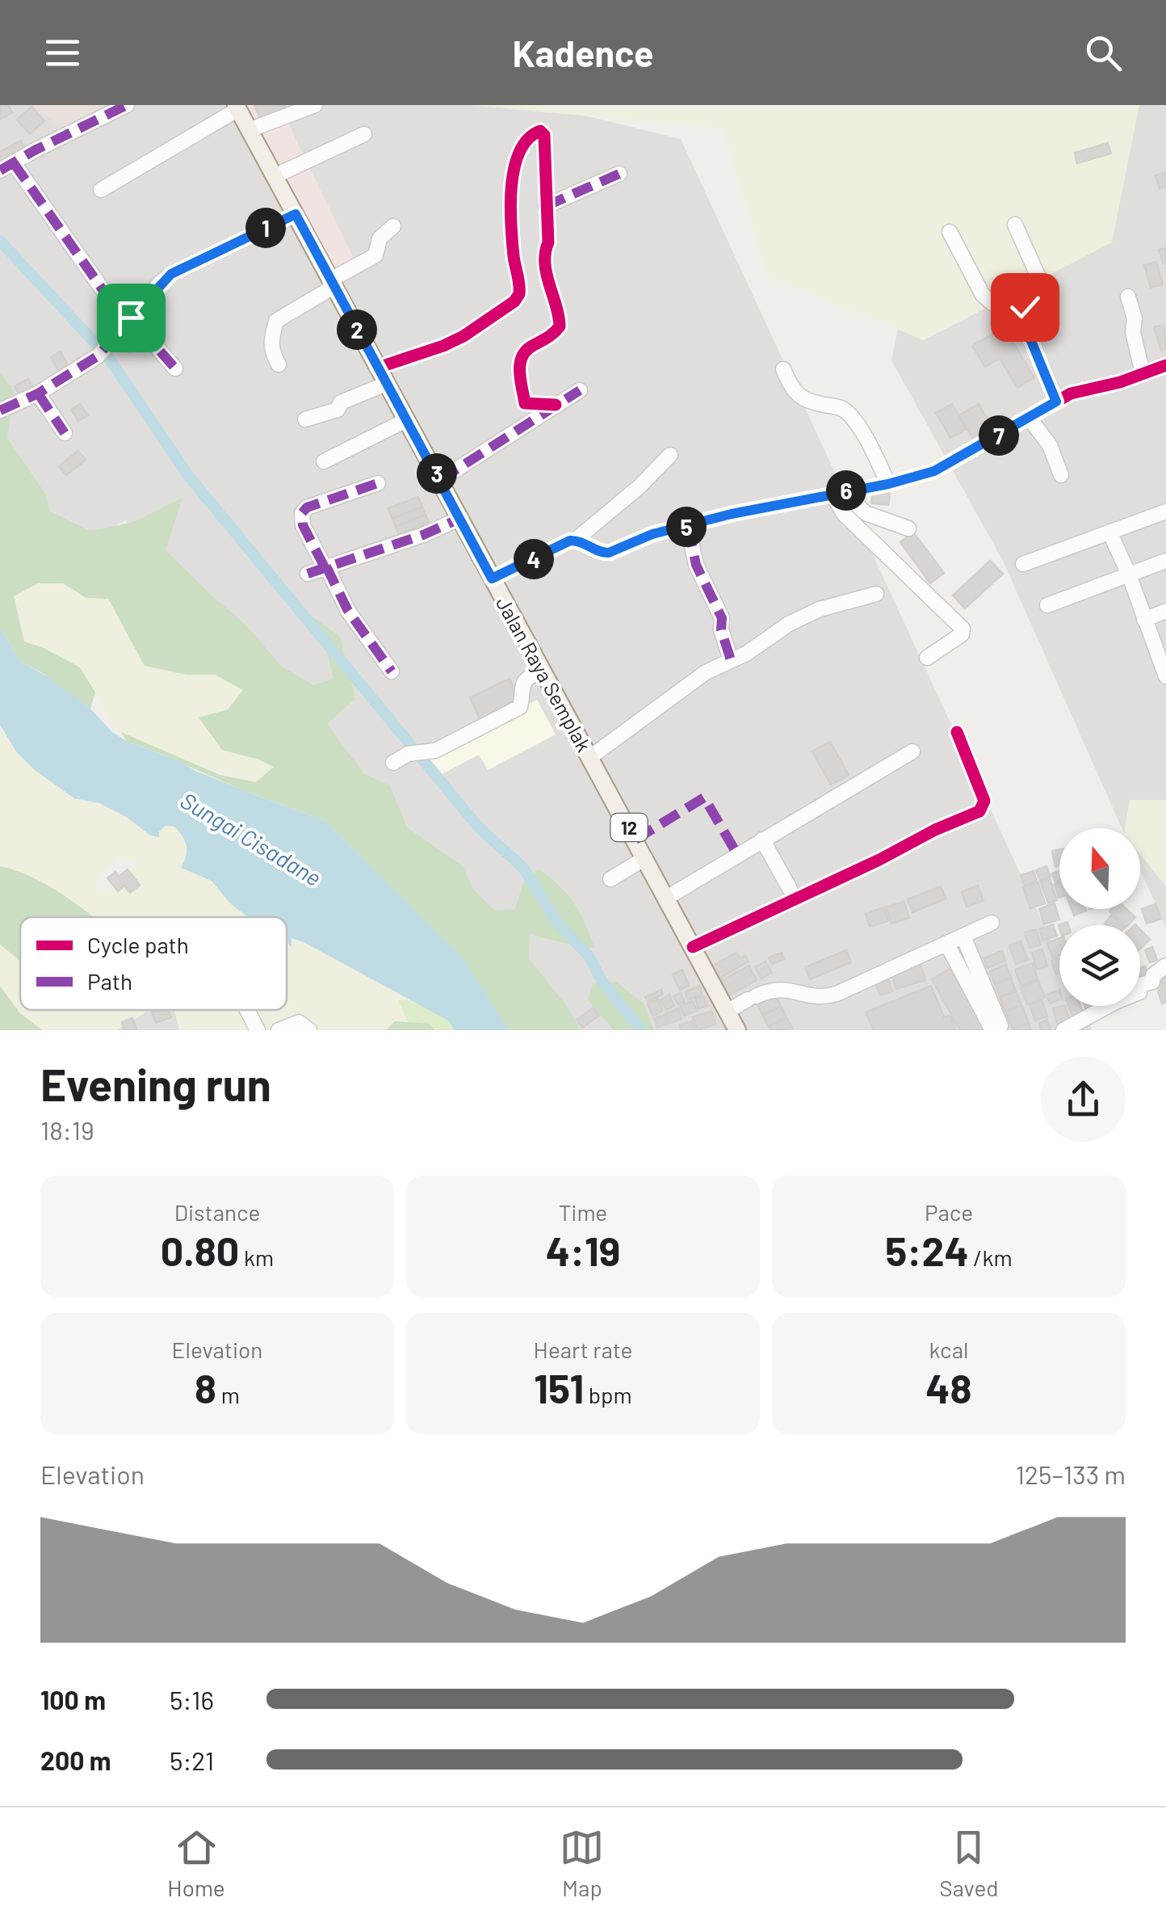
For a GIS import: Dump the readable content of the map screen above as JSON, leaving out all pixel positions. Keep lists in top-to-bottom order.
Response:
{
  "streets": {
    "main road": ["Jalan Raya Semplak", "12"]
  },
  "water": ["Sungai Cisadane"],
  "legend": ["Cycle path", "Path"],
  "north": "top",
  "page": {
    "header": "Kadence",
    "pins": [
      "1",
      "2",
      "7",
      "3",
      "6",
      "5",
      "4"
    ],
    "heading": ["Evening run", "18:19"],
    "stats": [
      ["Distance", "0.80 km"],
      ["Time", "4:19"],
      ["Pace", "5:24 /km"],
      ["Elevation", "8 m"],
      ["Heart rate", "151 bpm"],
      ["kcal", "48"]
    ],
    "chart": ["Elevation", "125–133 m"],
    "list": [
      {
        "name": "100 m",
        "note": "5:16"
      },
      {
        "name": "200 m",
        "note": "5:21"
      }
    ],
    "tabs": ["Home", "Map", "Saved"]
  }
}
